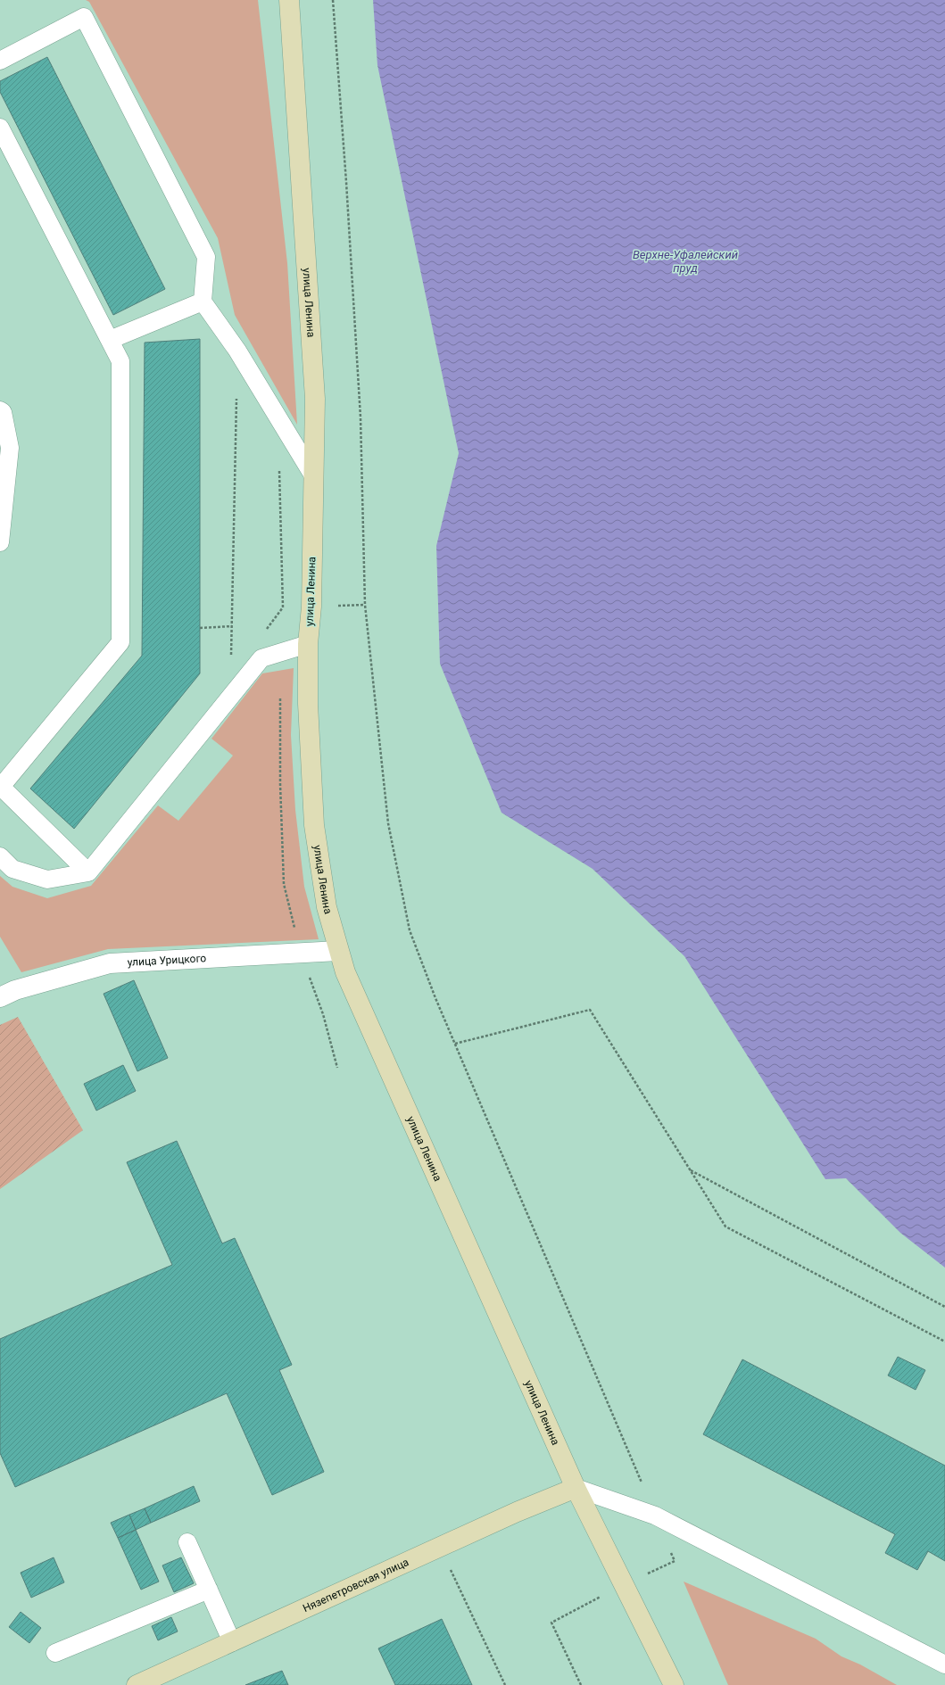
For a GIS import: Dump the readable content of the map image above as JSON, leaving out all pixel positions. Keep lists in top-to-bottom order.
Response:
{
  "streets": {
    "main road": ["улица Ленина", "Нязепетровская улица"],
    "street": ["улица Урицкого"]
  },
  "crossings": [
    ["улица Ленина", "улица Урицкого"],
    ["улица Ленина", "Нязепетровская улица"]
  ],
  "water": ["Верхне-Уфалейский пруд"]
}
